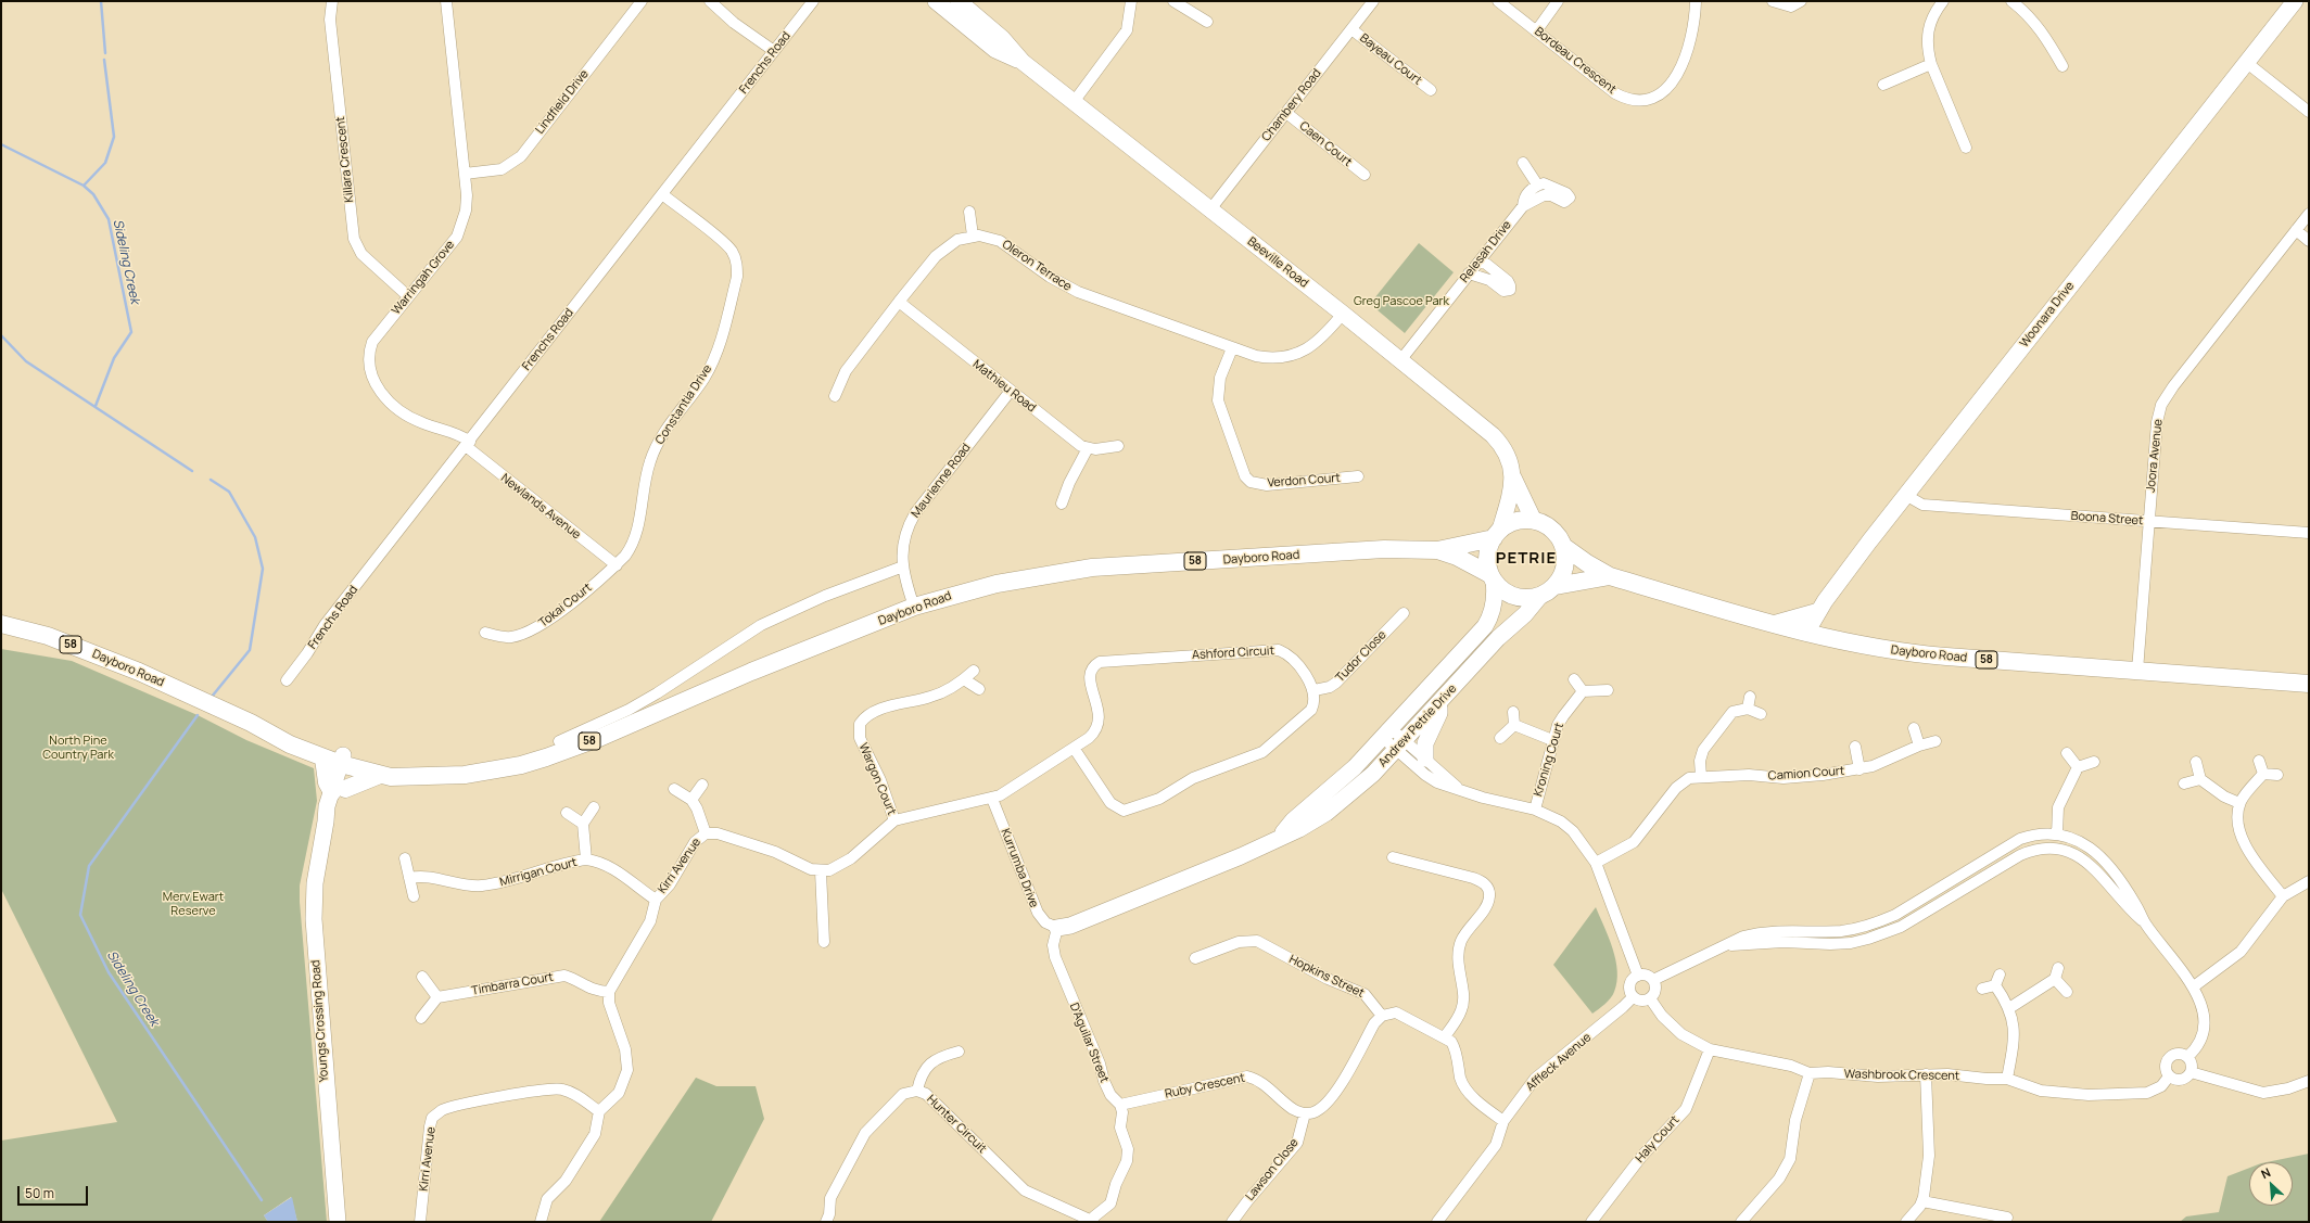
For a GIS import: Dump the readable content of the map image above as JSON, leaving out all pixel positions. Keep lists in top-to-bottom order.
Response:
{
  "streets": {
    "main road": ["Dayboro Road", "58"],
    "street": [
      "Bayeau Court",
      "Bordeau Crescent",
      "Frenchs Road",
      "Lindfield Drive",
      "Chambery Road",
      "Caen Court",
      "Killara Crescent",
      "Relesah Drive",
      "Beeville Road",
      "Oleron Terrace",
      "Warringah Grove",
      "Woonara Drive",
      "Mathieu Road",
      "Constantia Drive",
      "Joora Avenue",
      "Maurienne Road",
      "Verdon Court",
      "Newlands Avenue",
      "Boona Street",
      "Tokai Court",
      "Ashford Circuit",
      "Tudor Close",
      "Andrew Petrie Drive",
      "Kroning Court",
      "Camion Court",
      "Wargon Court",
      "Kirri Avenue",
      "Kurrumba Drive",
      "Mirrigan Court",
      "Hopkins Street",
      "Timbarra Court",
      "Youngs Crossing Road",
      "D'Aguilar Street",
      "Affleck Avenue",
      "Washbrook Crescent",
      "Ruby Crescent",
      "Hunter Circuit",
      "Haly Court",
      "Lawson Close"
    ]
  },
  "crossings": [
    ["Bayeau Court", "Chambery Road"],
    ["Frenchs Road", "Warringah Grove"],
    ["Frenchs Road", "Constantia Drive"],
    ["Frenchs Road", "Newlands Avenue"],
    ["Lindfield Drive", "Warringah Grove"],
    ["Chambery Road", "Caen Court"],
    ["Chambery Road", "Beeville Road"],
    ["Killara Crescent", "Warringah Grove"],
    ["Relesah Drive", "Beeville Road"],
    ["Beeville Road", "Oleron Terrace"],
    ["Beeville Road", "Dayboro Road"],
    ["Beeville Road", "58"],
    ["Beeville Road", "Andrew Petrie Drive"],
    ["Oleron Terrace", "Mathieu Road"],
    ["Oleron Terrace", "Verdon Court"],
    ["Warringah Grove", "Newlands Avenue"],
    ["Woonara Drive", "Boona Street"],
    ["Woonara Drive", "Dayboro Road"],
    ["Mathieu Road", "Maurienne Road"],
    ["Constantia Drive", "Newlands Avenue"],
    ["Constantia Drive", "Tokai Court"],
    ["Joora Avenue", "Boona Street"],
    ["Joora Avenue", "Dayboro Road"],
    ["Maurienne Road", "Dayboro Road"],
    ["Newlands Avenue", "Tokai Court"],
    ["Dayboro Road", "58"],
    ["Dayboro Road", "Andrew Petrie Drive"],
    ["Dayboro Road", "Youngs Crossing Road"],
    ["58", "Andrew Petrie Drive"],
    ["Ashford Circuit", "Tudor Close"],
    ["Ashford Circuit", "Kurrumba Drive"],
    ["Andrew Petrie Drive", "Kurrumba Drive"],
    ["Andrew Petrie Drive", "D'Aguilar Street"],
    ["Kirri Avenue", "Mirrigan Court"],
    ["Kirri Avenue", "Timbarra Court"],
    ["Kurrumba Drive", "D'Aguilar Street"],
    ["D'Aguilar Street", "Ruby Crescent"],
    ["Affleck Avenue", "Washbrook Crescent"],
    ["Washbrook Crescent", "Haly Court"],
    ["Ruby Crescent", "Lawson Close"]
  ],
  "districts": ["PETRIE"],
  "water": ["Sideling Creek"],
  "parks": ["Greg Pascoe Park", "North Pine Country Park", "Merv Ewart Reserve"],
  "scale_bar": "50 m",
  "north": "top left"
}
